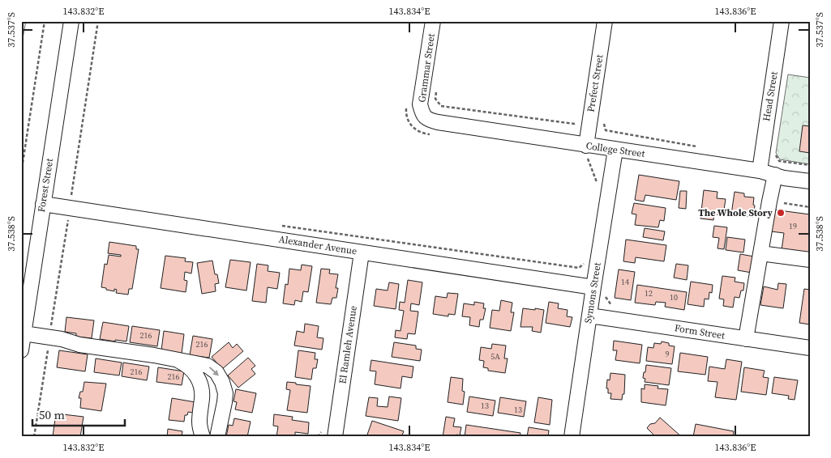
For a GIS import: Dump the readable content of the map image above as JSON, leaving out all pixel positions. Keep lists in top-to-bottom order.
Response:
{
  "streets": {
    "street": [
      "Grammar Street",
      "Prefect Street",
      "Head Street",
      "College Street",
      "Forest Street",
      "Alexander Avenue",
      "Symons Street",
      "Form Street",
      "El Ramleh Avenue"
    ]
  },
  "crossings": [
    ["Grammar Street", "College Street"],
    ["Prefect Street", "College Street"],
    ["Head Street", "College Street"],
    ["College Street", "Symons Street"],
    ["Forest Street", "Alexander Avenue"],
    ["Alexander Avenue", "Symons Street"],
    ["Alexander Avenue", "El Ramleh Avenue"],
    ["Symons Street", "Form Street"]
  ],
  "places": ["The Whole Story"],
  "house_numbers": [
    "19",
    "14",
    "12",
    "10",
    "216",
    "216",
    "9",
    "5A",
    "216",
    "216",
    "13",
    "13"
  ],
  "scale_bar": "50 m",
  "coordinates": [
    "143.832°E",
    "143.834°E",
    "143.836°E",
    "37.537°S",
    "37.538°S"
  ]
}
